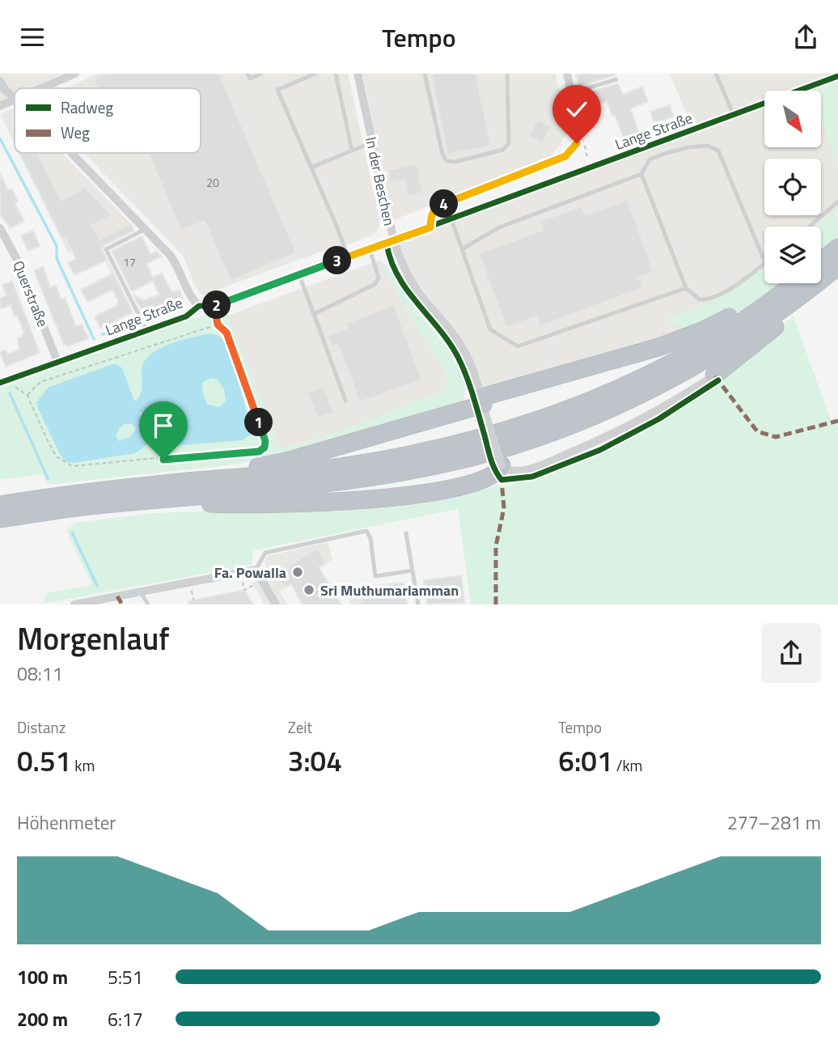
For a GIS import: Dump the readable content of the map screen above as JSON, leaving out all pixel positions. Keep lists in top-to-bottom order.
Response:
{
  "streets": {
    "street": ["Lange Straße", "In der Beschen", "Querstraße"]
  },
  "crossings": [
    ["Lange Straße", "In der Beschen"],
    ["Lange Straße", "Querstraße"]
  ],
  "places": ["Fa. Powalla", "Sri Muthumariamman"],
  "house_numbers": ["20", "17"],
  "legend": ["Radweg", "Weg"],
  "north": "bottom right",
  "page": {
    "header": "Tempo",
    "pins": [
      "4",
      "3",
      "2",
      "1"
    ],
    "heading": ["Morgenlauf", "08:11"],
    "stats": [
      ["Distanz", "0.51 km"],
      ["Zeit", "3:04"],
      ["Tempo", "6:01 /km"]
    ],
    "chart": ["Höhenmeter", "277–281 m"],
    "list": [
      {
        "name": "100 m",
        "note": "5:51"
      },
      {
        "name": "200 m",
        "note": "6:17"
      }
    ]
  }
}
